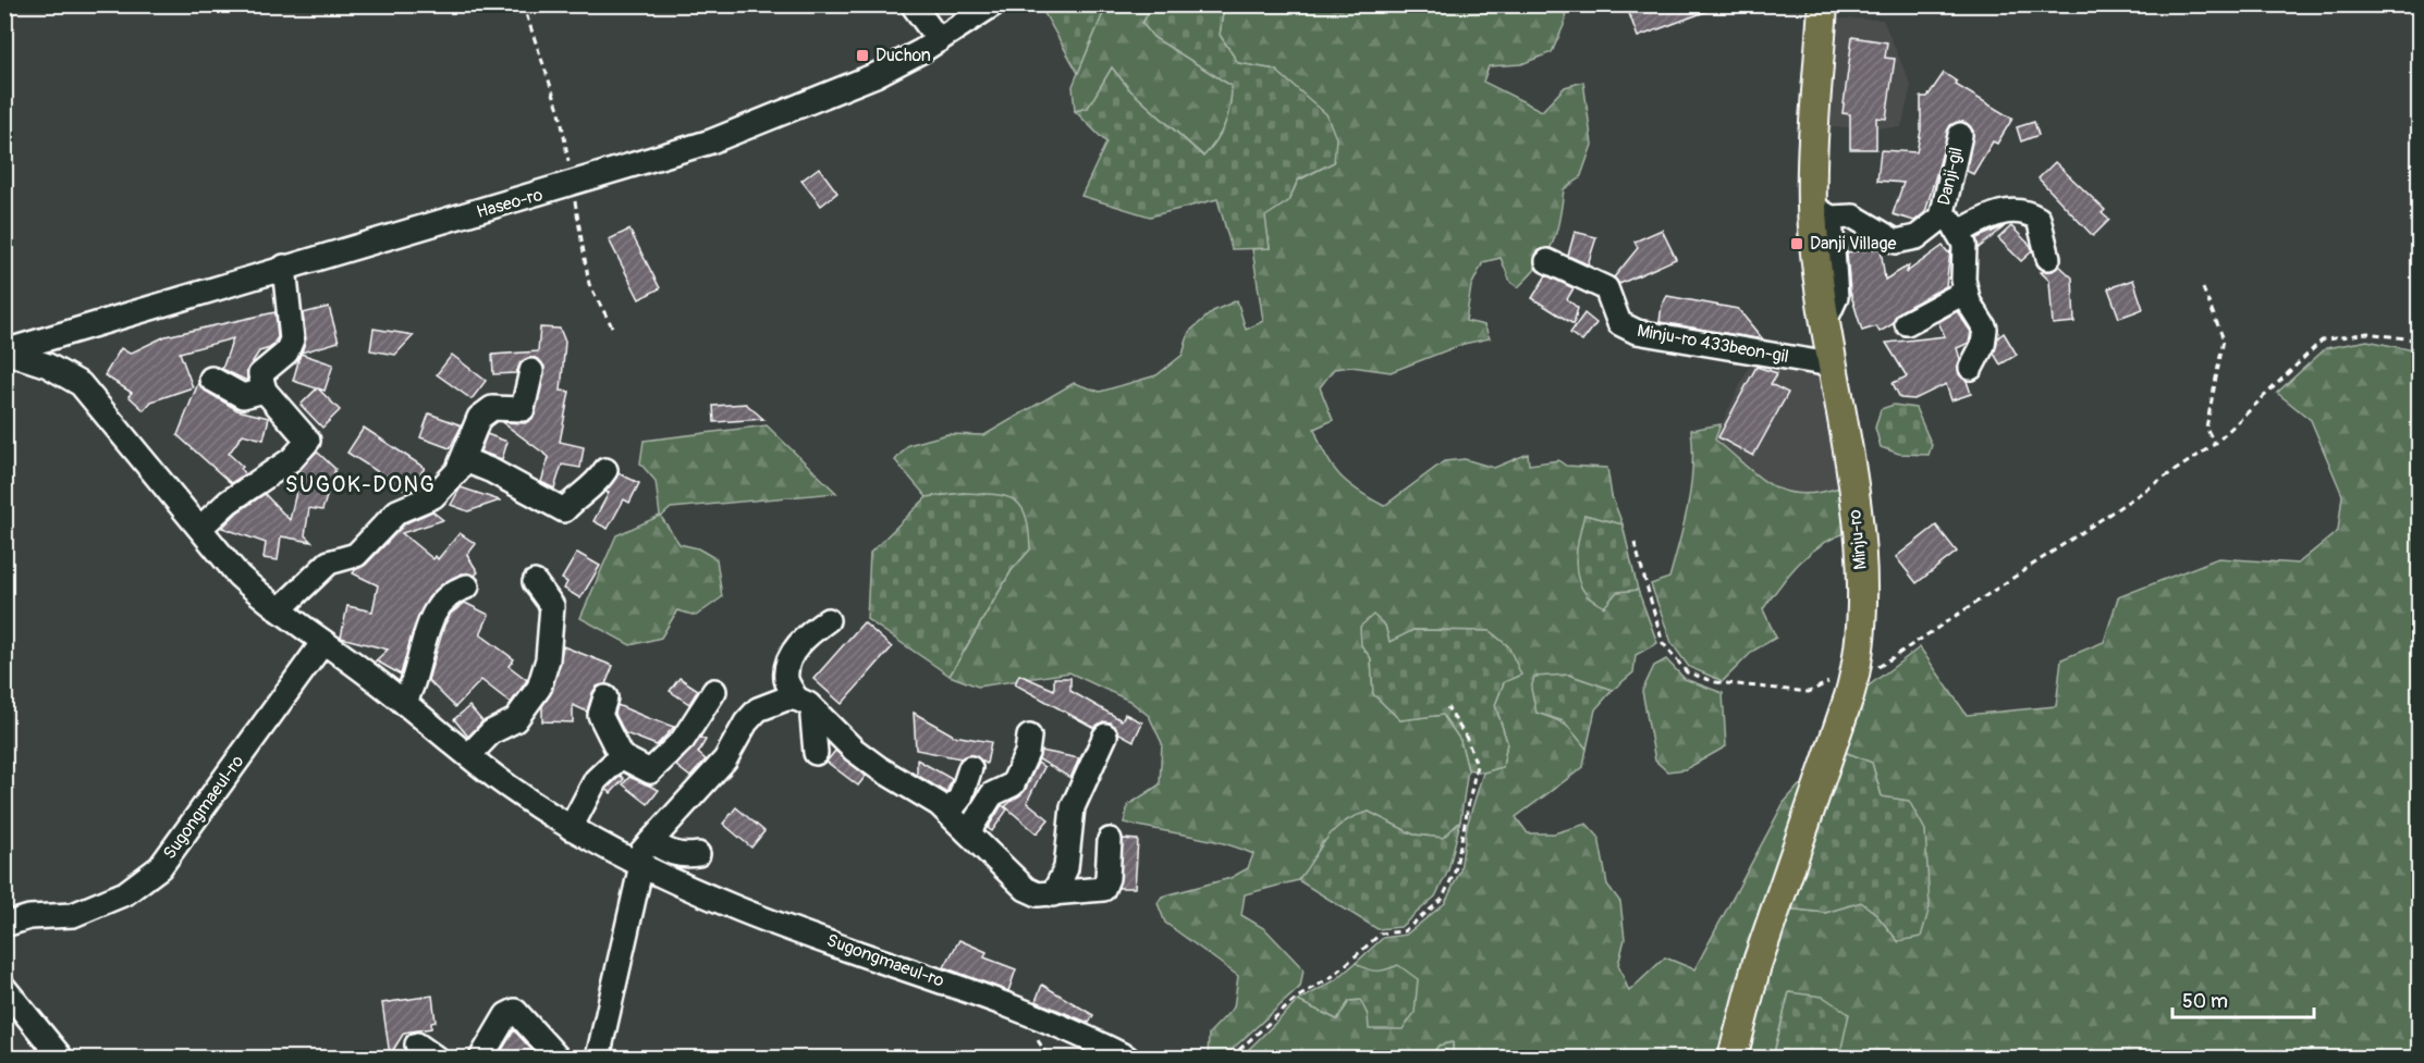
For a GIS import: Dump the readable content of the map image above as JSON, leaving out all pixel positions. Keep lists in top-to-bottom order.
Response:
{
  "streets": {
    "main road": ["Minju-ro"],
    "street": [
      "Danji-gil",
      "Haseo-ro",
      "Minju-ro 433beon-gil",
      "Sugongmaeul-ro"
    ]
  },
  "crossings": [
    ["Danji-gil", "Minju-ro"],
    ["Haseo-ro", "Sugongmaeul-ro"],
    ["Minju-ro 433beon-gil", "Minju-ro"]
  ],
  "districts": ["SUGOK-DONG"],
  "places": {
    "transit": ["Duchon", "Danji Village"]
  },
  "scale_bar": "50 m"
}
